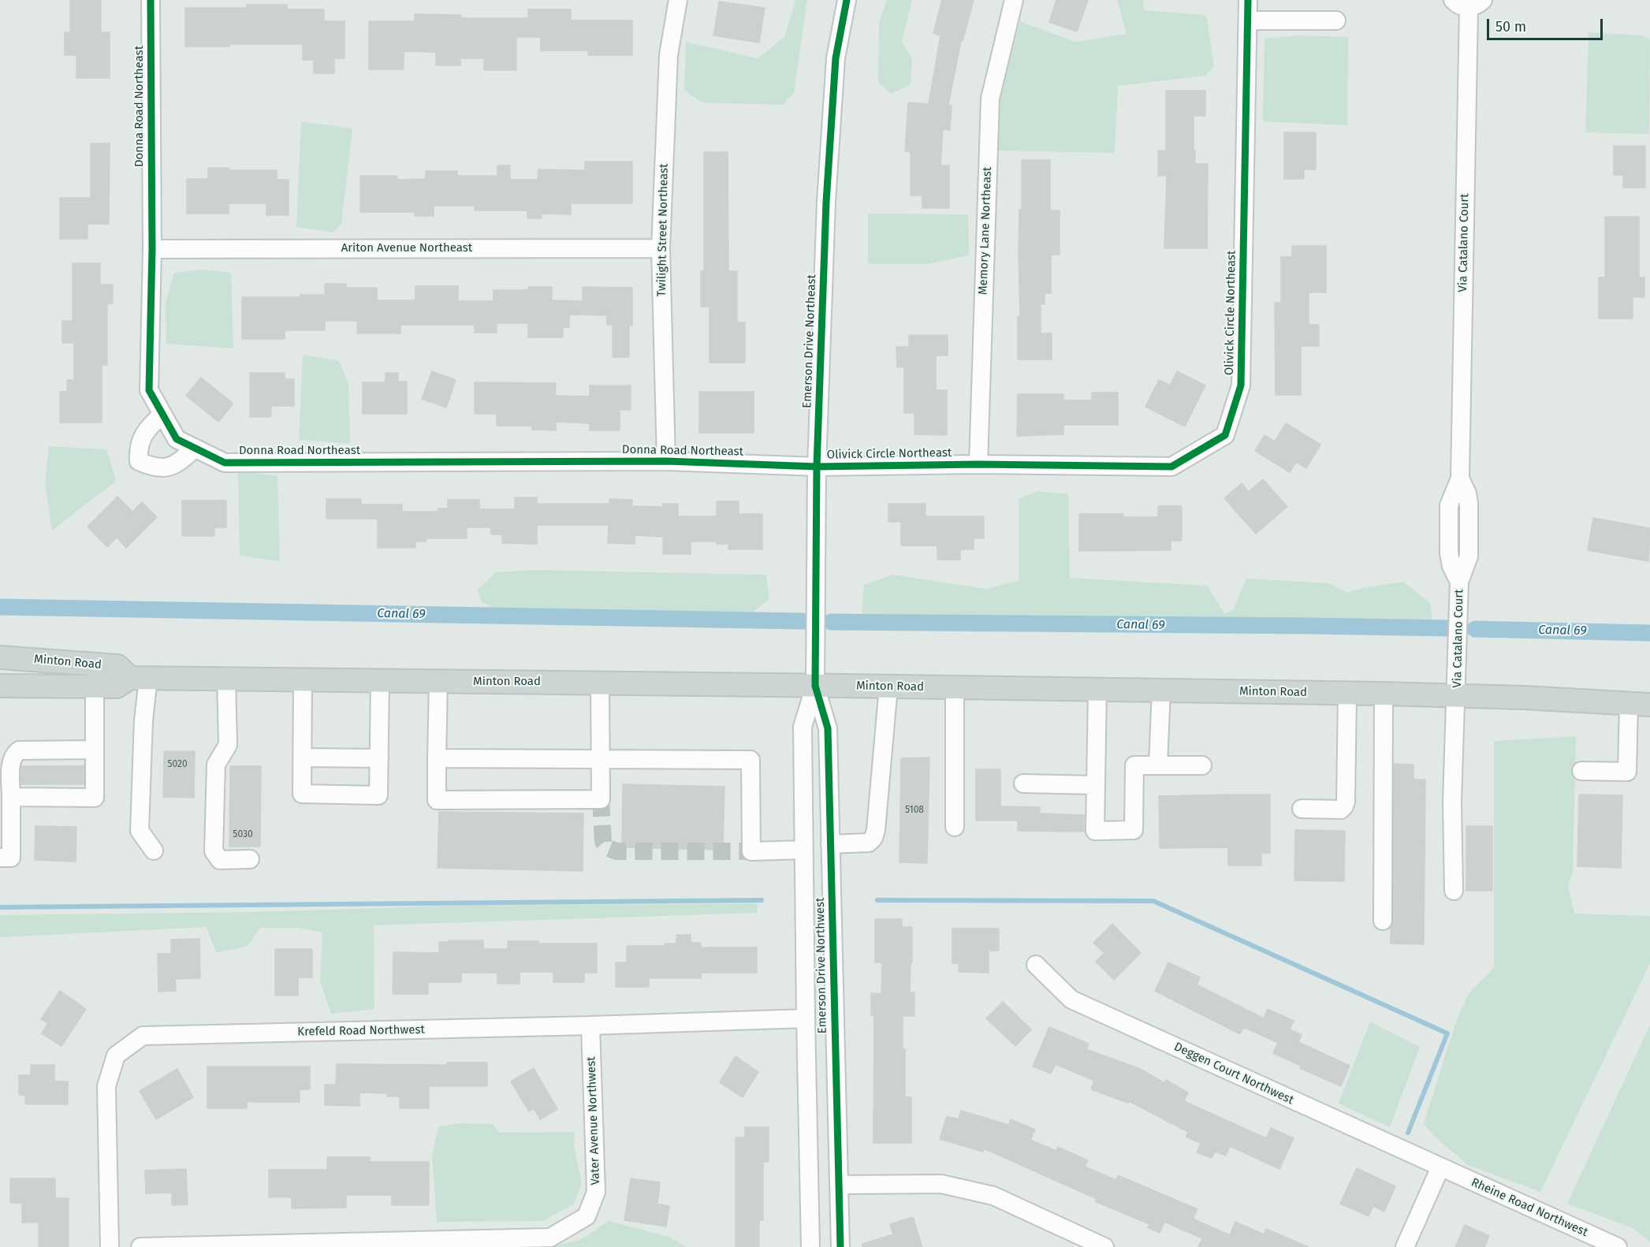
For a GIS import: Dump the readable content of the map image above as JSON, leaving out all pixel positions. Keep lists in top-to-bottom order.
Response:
{
  "streets": {
    "main road": ["Minton Road"],
    "street": [
      "Donna Road Northeast",
      "Twilight Street Northeast",
      "Memory Lane Northeast",
      "Via Catalano Court",
      "Ariton Avenue Northeast",
      "Olivick Circle Northeast",
      "Emerson Drive Northeast",
      "Emerson Drive Northwest",
      "Krefeld Road Northwest",
      "Deggen Court Northwest",
      "Vater Avenue Northwest",
      "Rheine Road Northwest"
    ]
  },
  "crossings": [
    ["Donna Road Northeast", "Twilight Street Northeast"],
    ["Donna Road Northeast", "Ariton Avenue Northeast"],
    ["Donna Road Northeast", "Olivick Circle Northeast"],
    ["Donna Road Northeast", "Emerson Drive Northeast"],
    ["Twilight Street Northeast", "Ariton Avenue Northeast"],
    ["Memory Lane Northeast", "Olivick Circle Northeast"],
    ["Via Catalano Court", "Minton Road"],
    ["Olivick Circle Northeast", "Emerson Drive Northeast"],
    ["Emerson Drive Northeast", "Minton Road"],
    ["Emerson Drive Northeast", "Emerson Drive Northwest"],
    ["Minton Road", "Emerson Drive Northwest"],
    ["Emerson Drive Northwest", "Krefeld Road Northwest"],
    ["Krefeld Road Northwest", "Vater Avenue Northwest"],
    ["Deggen Court Northwest", "Rheine Road Northwest"]
  ],
  "water": ["Canal 69"],
  "house_numbers": ["5020", "5108", "5030"],
  "scale_bar": "50 m"
}
